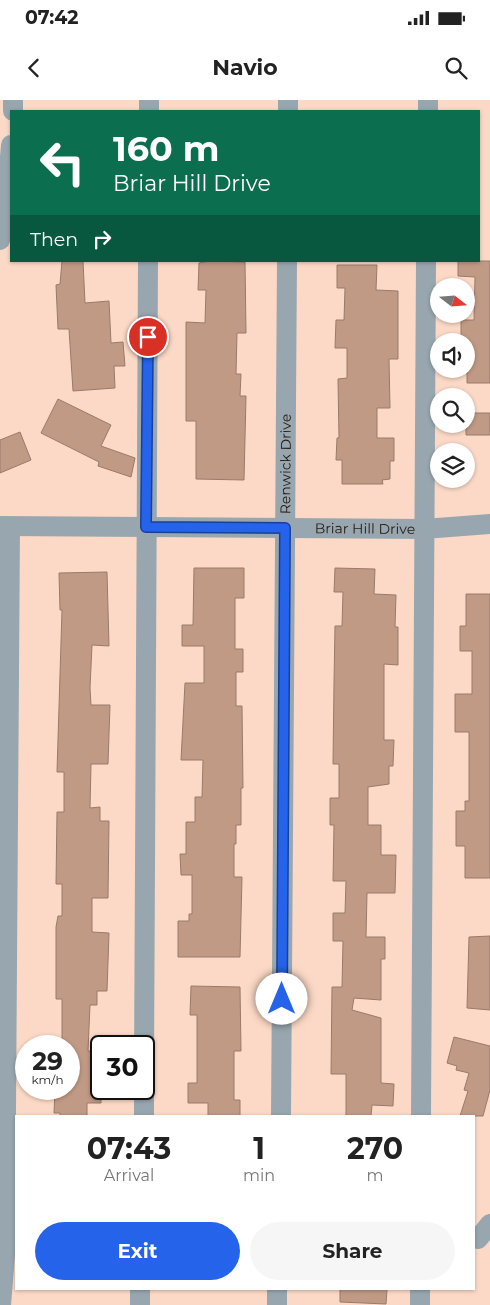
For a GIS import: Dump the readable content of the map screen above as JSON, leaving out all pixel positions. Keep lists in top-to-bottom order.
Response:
{
  "streets": {
    "street": ["Renwick Drive", "Briar Hill Drive"]
  },
  "crossings": [
    ["Renwick Drive", "Briar Hill Drive"]
  ],
  "north": "right",
  "page": {
    "status": "07:42",
    "header": "Navio",
    "turn": ["160 m", "Briar Hill Drive"],
    "then": "Then",
    "speed": "29 km/h",
    "limit": "30",
    "eta": [
      "07:43",
      "Arrival",
      "1",
      "min",
      "270",
      "m"
    ],
    "buttons": ["Exit", "Share"]
  }
}
